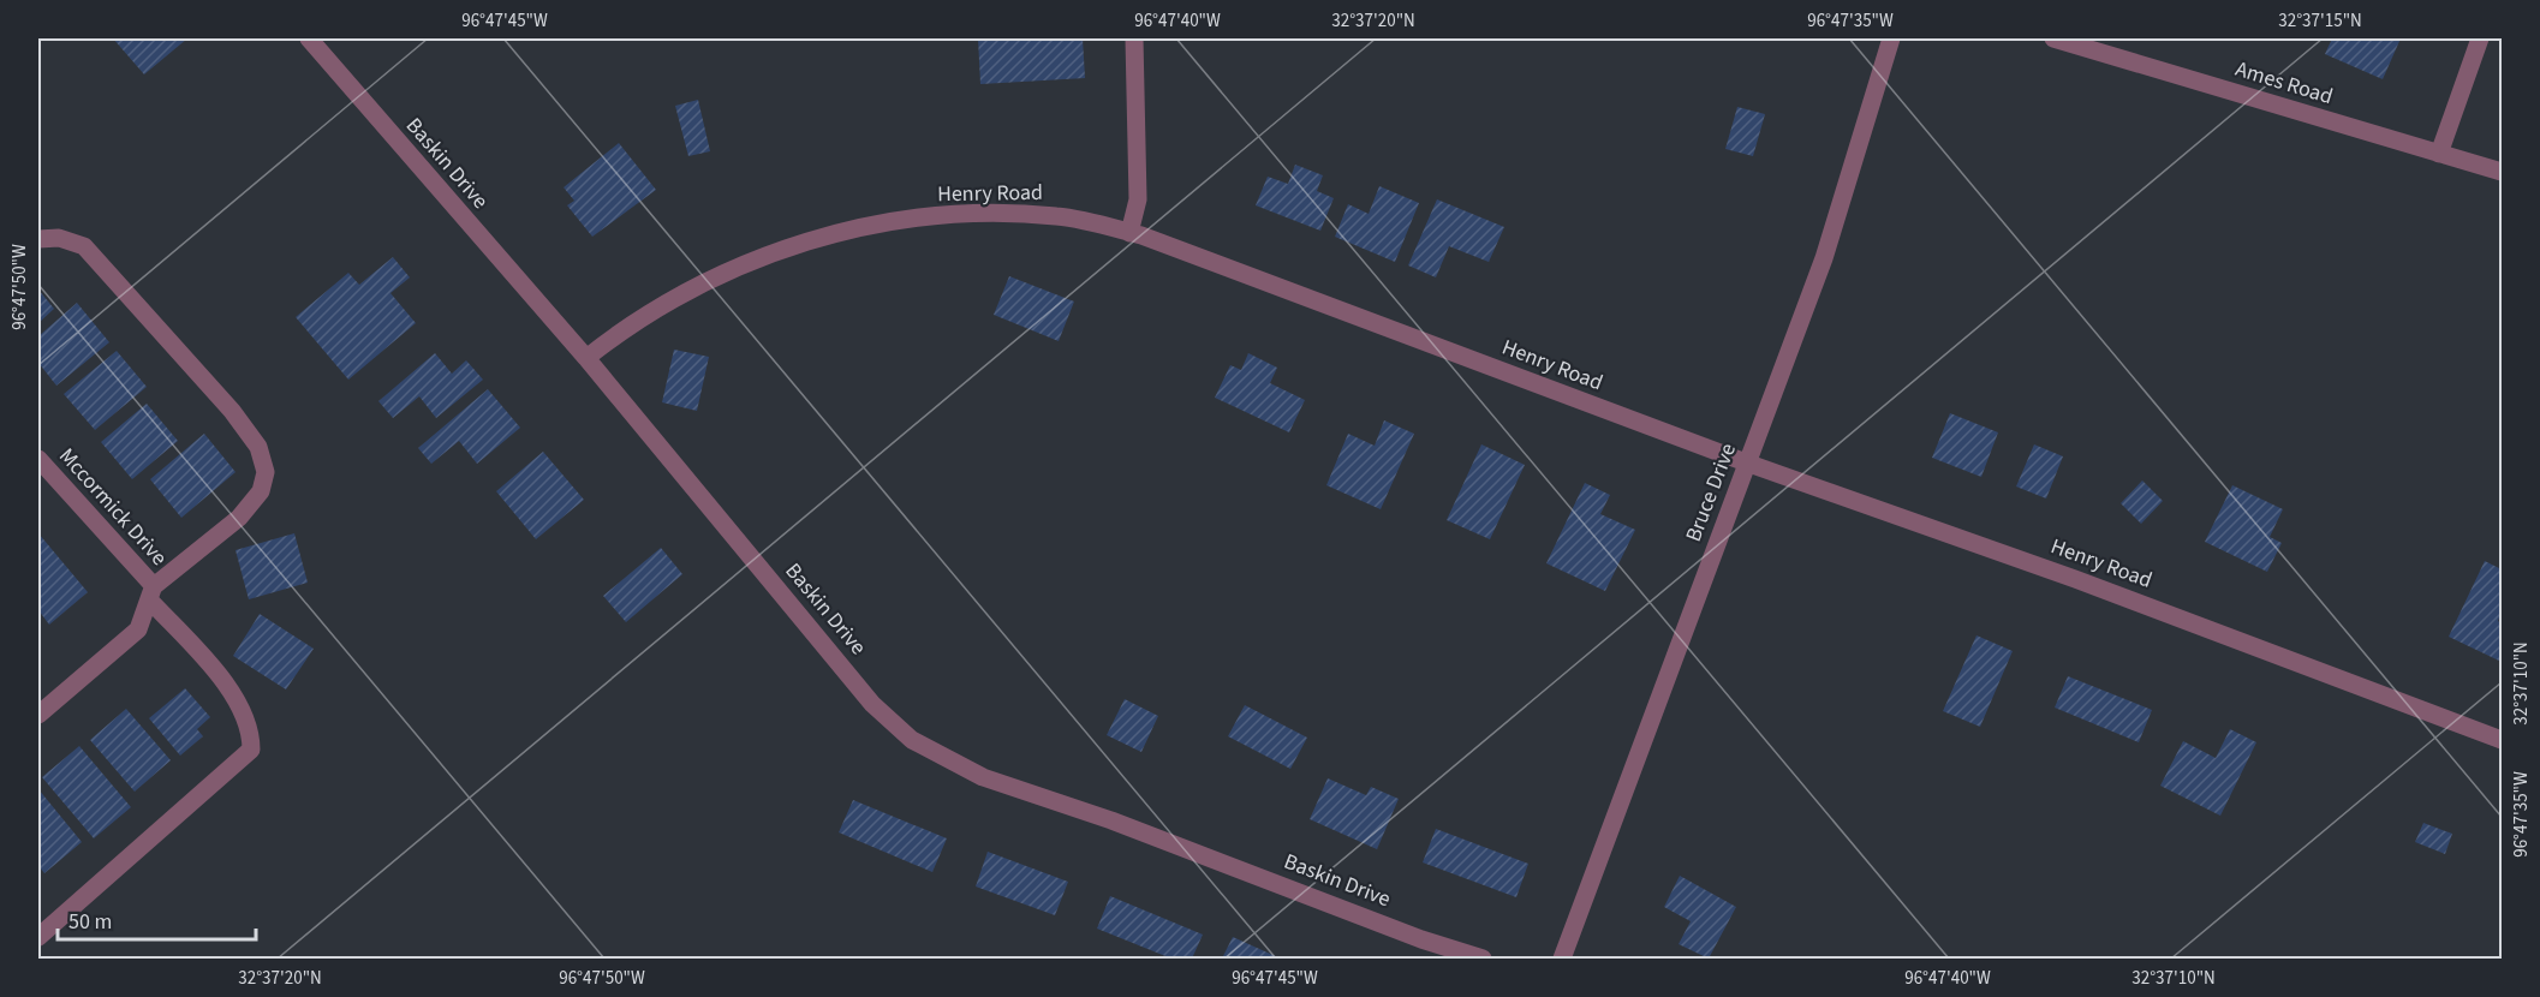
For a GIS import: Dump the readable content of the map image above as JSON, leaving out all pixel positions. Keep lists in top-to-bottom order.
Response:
{
  "streets": {
    "street": [
      "Ames Road",
      "Baskin Drive",
      "Henry Road",
      "Bruce Drive",
      "Mccormick Drive"
    ]
  },
  "crossings": [
    ["Baskin Drive", "Henry Road"],
    ["Henry Road", "Bruce Drive"]
  ],
  "scale_bar": "50 m",
  "coordinates": [
    "96°47'45\"W",
    "96°47'40\"W",
    "32°37'20\"N",
    "96°47'35\"W",
    "32°37'15\"N",
    "96°47'50\"W",
    "32°37'10\"N"
  ]
}
